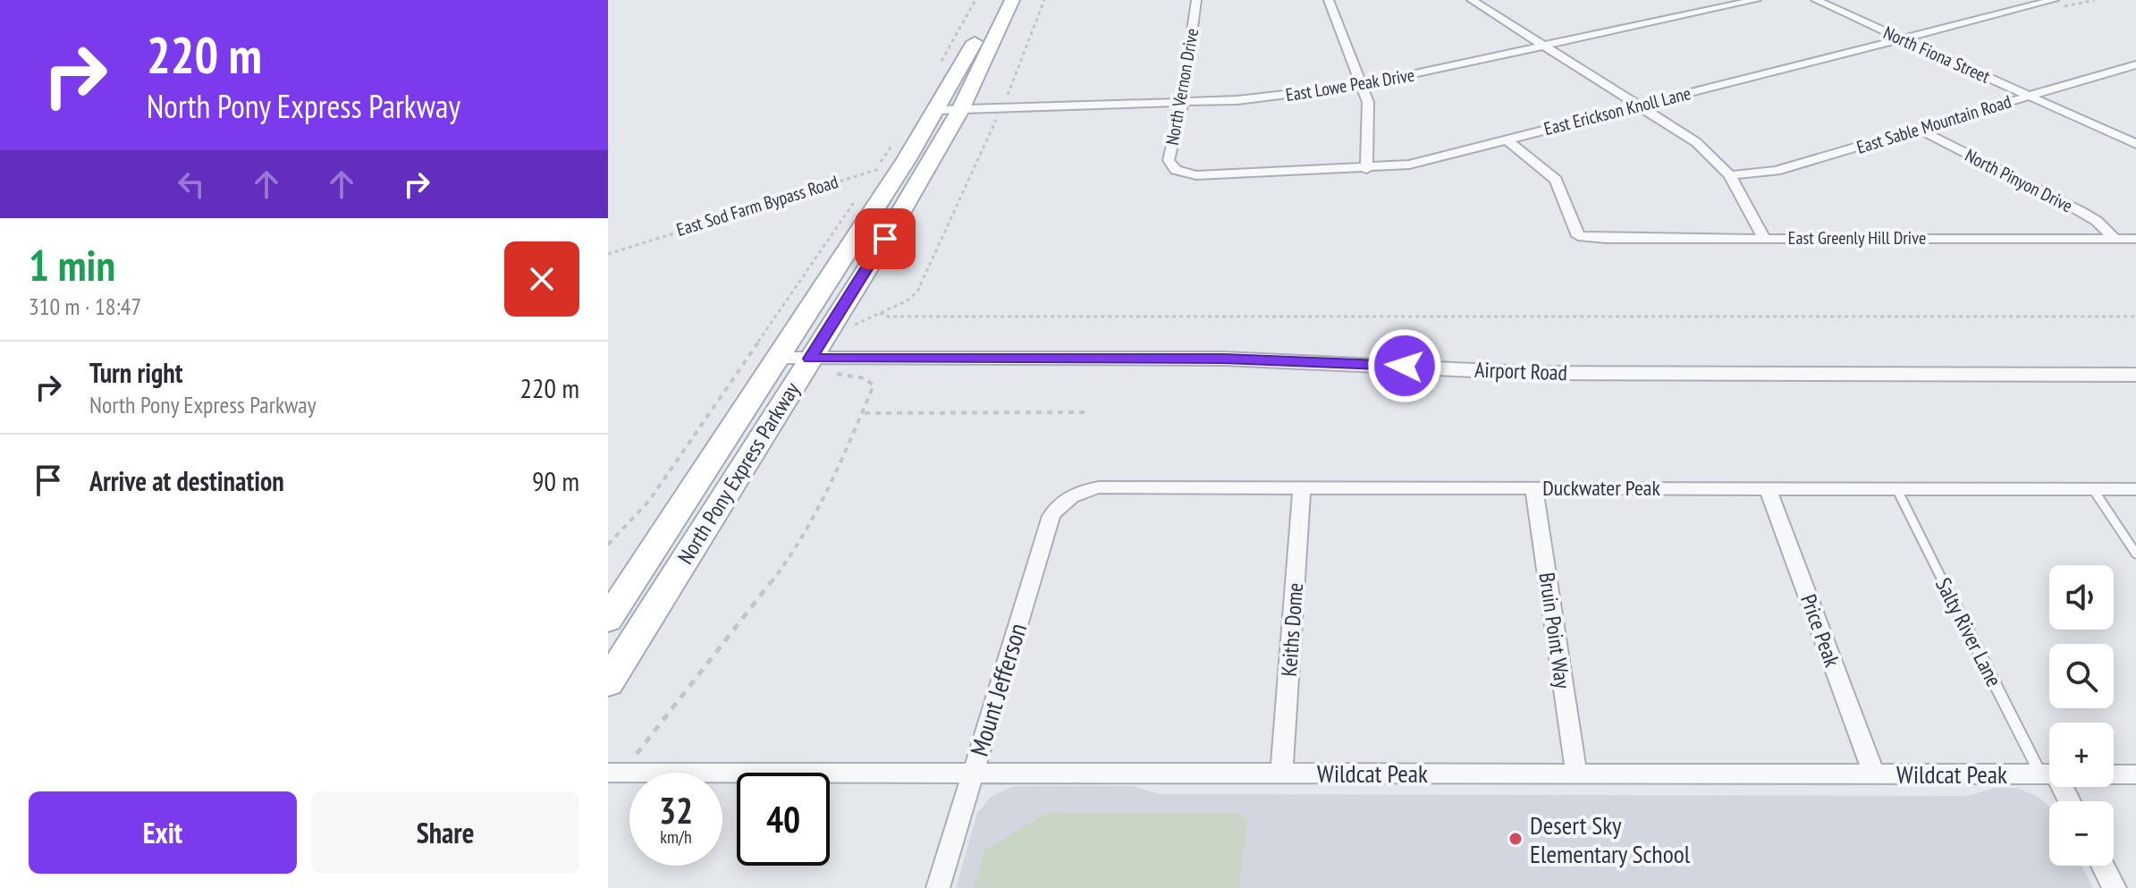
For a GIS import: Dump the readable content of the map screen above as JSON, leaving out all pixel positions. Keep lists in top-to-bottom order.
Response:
{
  "streets": {
    "main road": ["North Pony Express Parkway"],
    "street": [
      "North Fiona Street",
      "East Lowe Peak Drive",
      "North Vernon Drive",
      "East Erickson Knoll Lane",
      "East Sable Mountain Road",
      "North Pinyon Drive",
      "East Greenly Hill Drive",
      "Airport Road",
      "Duckwater Peak",
      "Keiths Dome",
      "Bruin Point Way",
      "Price Peak",
      "Mount Jefferson",
      "Wildcat Peak"
    ],
    "lane": ["Salty River Lane"],
    "path": ["East Sod Farm Bypass Road"]
  },
  "crossings": [
    ["North Fiona Street", "East Erickson Knoll Lane"],
    ["North Fiona Street", "East Sable Mountain Road"],
    ["East Lowe Peak Drive", "North Vernon Drive"],
    ["East Lowe Peak Drive", "North Pony Express Parkway"],
    ["North Vernon Drive", "East Erickson Knoll Lane"],
    ["East Erickson Knoll Lane", "East Greenly Hill Drive"],
    ["East Sable Mountain Road", "North Pinyon Drive"],
    ["North Pinyon Drive", "East Greenly Hill Drive"],
    ["East Sod Farm Bypass Road", "North Pony Express Parkway"],
    ["Airport Road", "North Pony Express Parkway"],
    ["Duckwater Peak", "Keiths Dome"],
    ["Duckwater Peak", "Bruin Point Way"],
    ["Duckwater Peak", "Price Peak"],
    ["Duckwater Peak", "Salty River Lane"],
    ["Duckwater Peak", "Mount Jefferson"],
    ["Keiths Dome", "Wildcat Peak"],
    ["Bruin Point Way", "Wildcat Peak"],
    ["Price Peak", "Wildcat Peak"],
    ["Salty River Lane", "Wildcat Peak"],
    ["Mount Jefferson", "Wildcat Peak"]
  ],
  "places": ["Desert Sky Elementary School"],
  "page": {
    "turn": ["220 m", "North Pony Express Parkway"],
    "heading": ["1 min", "310 m · 18:47"],
    "list": [
      {
        "name": "Turn right",
        "note": "North Pony Express Parkway",
        "value": "220 m"
      },
      {
        "name": "Arrive at destination",
        "value": "90 m"
      }
    ],
    "map_buttons": ["+", "−"],
    "speed": "32 km/h",
    "limit": "40",
    "buttons": ["Exit", "Share"]
  }
}
